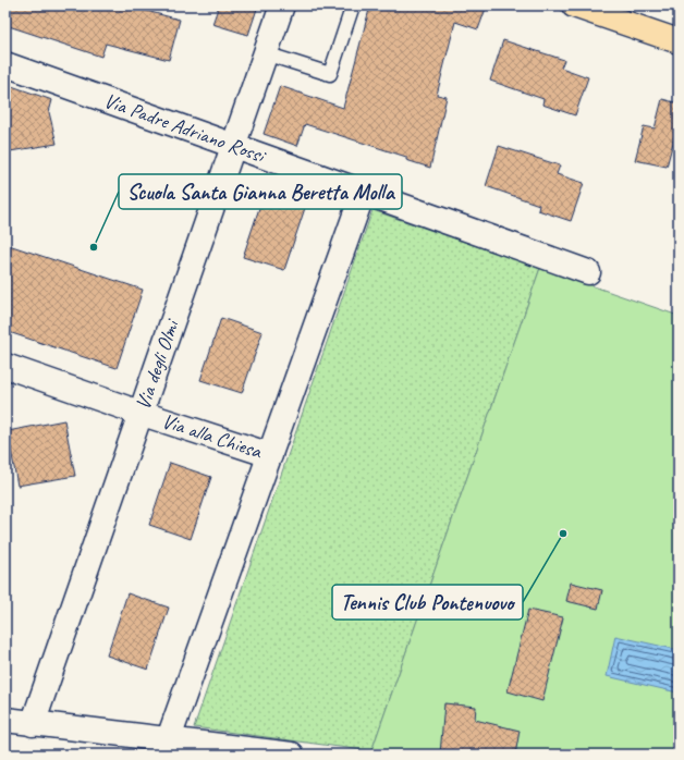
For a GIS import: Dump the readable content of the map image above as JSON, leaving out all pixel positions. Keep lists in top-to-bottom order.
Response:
{
  "streets": {
    "street": ["Via Padre Adriano Rossi", "Via degli Olmi", "Via alla Chiesa"]
  },
  "crossings": [
    ["Via Padre Adriano Rossi", "Via degli Olmi"],
    ["Via degli Olmi", "Via alla Chiesa"]
  ],
  "places": ["Scuola Santa Gianna Beretta Molla", "Tennis Club Pontenuovo"]
}
